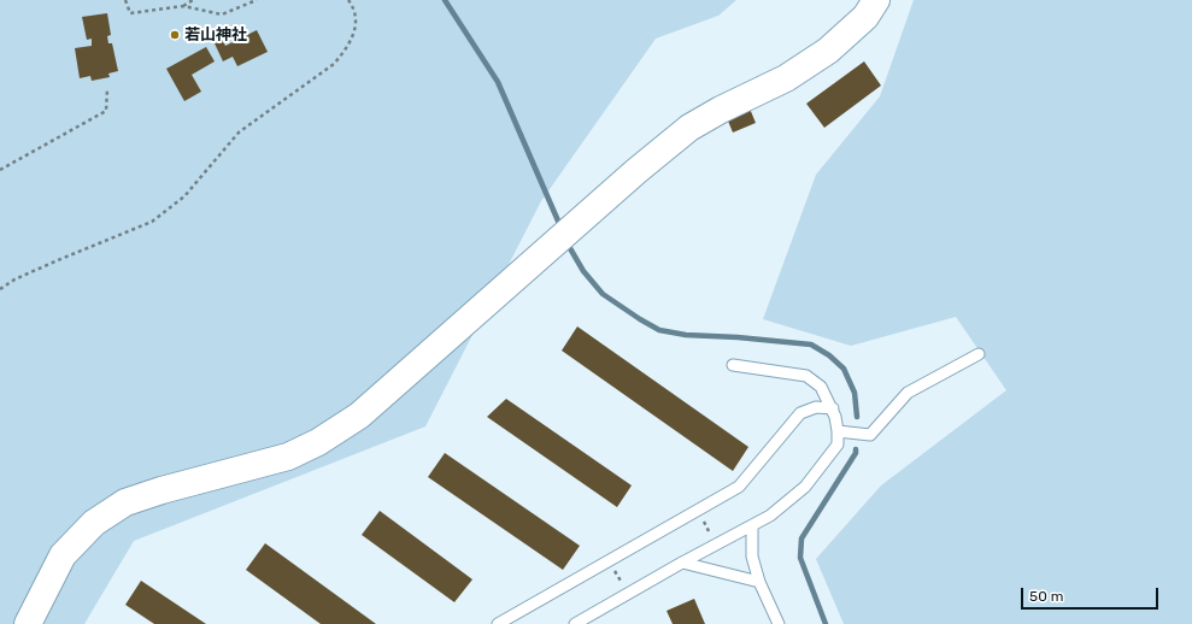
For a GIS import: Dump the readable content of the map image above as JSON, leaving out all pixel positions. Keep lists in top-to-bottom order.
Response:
{
  "places": ["若山神社"],
  "scale_bar": "50 m"
}
